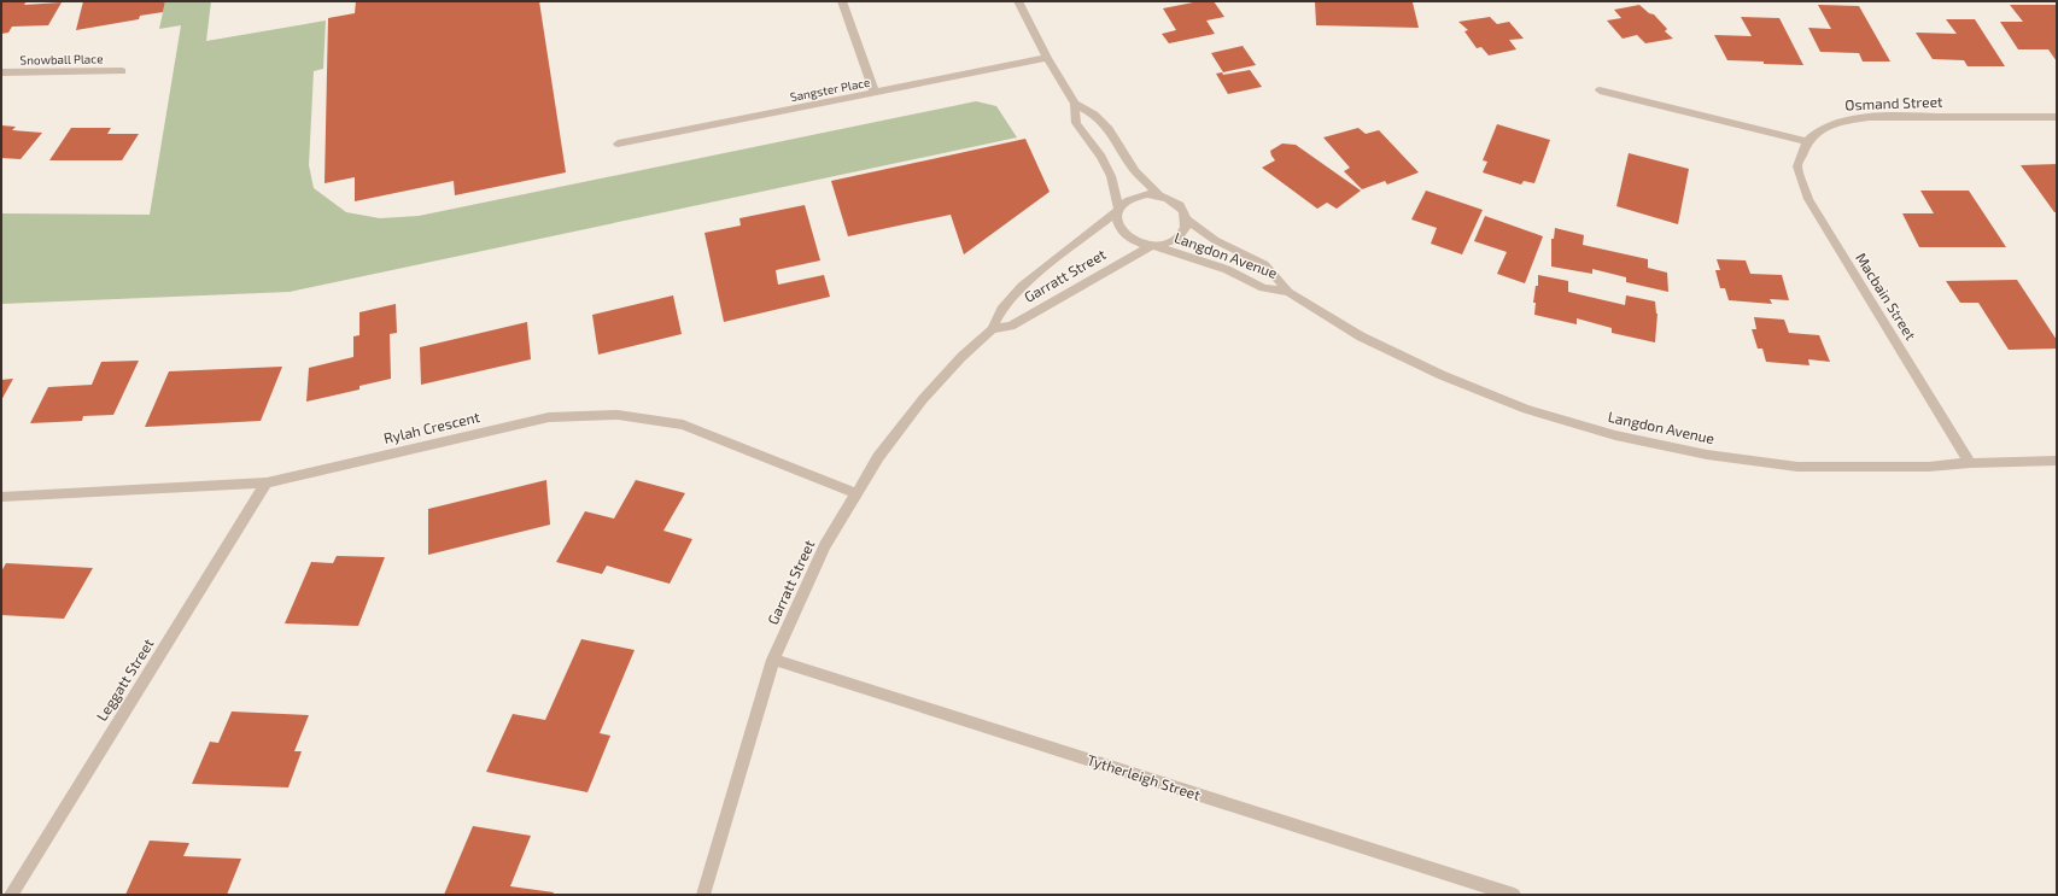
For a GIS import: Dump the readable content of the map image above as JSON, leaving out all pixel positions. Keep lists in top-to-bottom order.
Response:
{
  "streets": {
    "street": [
      "Snowball Place",
      "Sangster Place",
      "Osmand Street",
      "Langdon Avenue",
      "Garratt Street",
      "Macbain Street",
      "Rylah Crescent",
      "Leggatt Street",
      "Tytherleigh Street"
    ]
  },
  "crossings": [
    ["Osmand Street", "Macbain Street"],
    ["Langdon Avenue", "Garratt Street"],
    ["Langdon Avenue", "Macbain Street"],
    ["Garratt Street", "Rylah Crescent"],
    ["Garratt Street", "Tytherleigh Street"],
    ["Rylah Crescent", "Leggatt Street"]
  ]
}
